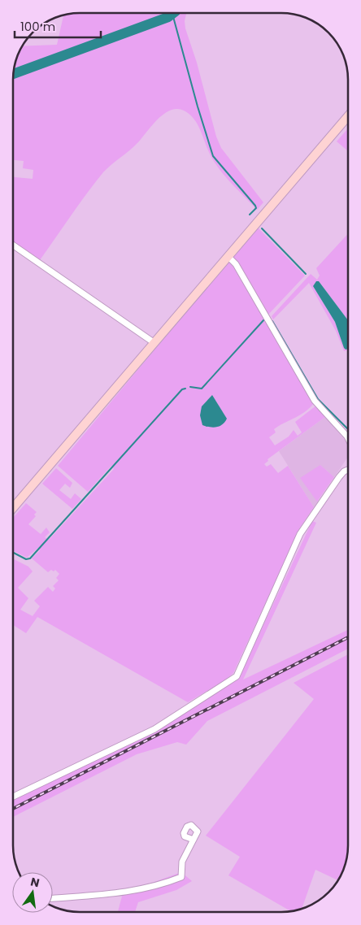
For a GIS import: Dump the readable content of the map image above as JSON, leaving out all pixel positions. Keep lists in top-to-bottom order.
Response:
{
  "scale_bar": "100 m",
  "north": "top"
}
